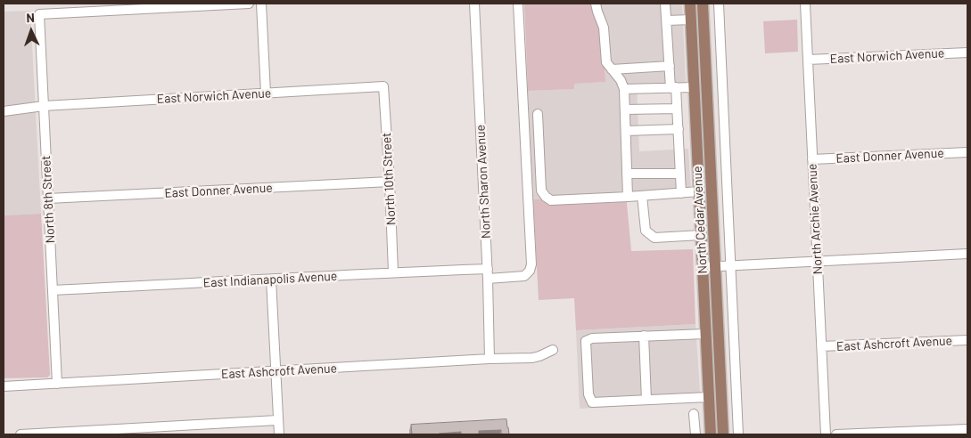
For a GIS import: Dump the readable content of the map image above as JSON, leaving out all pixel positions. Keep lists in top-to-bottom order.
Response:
{
  "streets": {
    "main road": ["North Cedar Avenue"],
    "street": [
      "East Norwich Avenue",
      "East Donner Avenue",
      "North 10th Street",
      "North Sharon Avenue",
      "North 8th Street",
      "North Archie Avenue",
      "East Indianapolis Avenue",
      "East Ashcroft Avenue"
    ]
  },
  "crossings": [
    ["East Norwich Avenue", "North 10th Street"],
    ["East Norwich Avenue", "North 8th Street"],
    ["East Norwich Avenue", "North Archie Avenue"],
    ["East Donner Avenue", "North 10th Street"],
    ["East Donner Avenue", "North 8th Street"],
    ["East Donner Avenue", "North Archie Avenue"],
    ["North 10th Street", "East Indianapolis Avenue"],
    ["North Sharon Avenue", "East Indianapolis Avenue"],
    ["North Sharon Avenue", "East Ashcroft Avenue"],
    ["North 8th Street", "East Indianapolis Avenue"],
    ["North 8th Street", "East Ashcroft Avenue"],
    ["North Archie Avenue", "East Ashcroft Avenue"]
  ],
  "north": "top"
}
